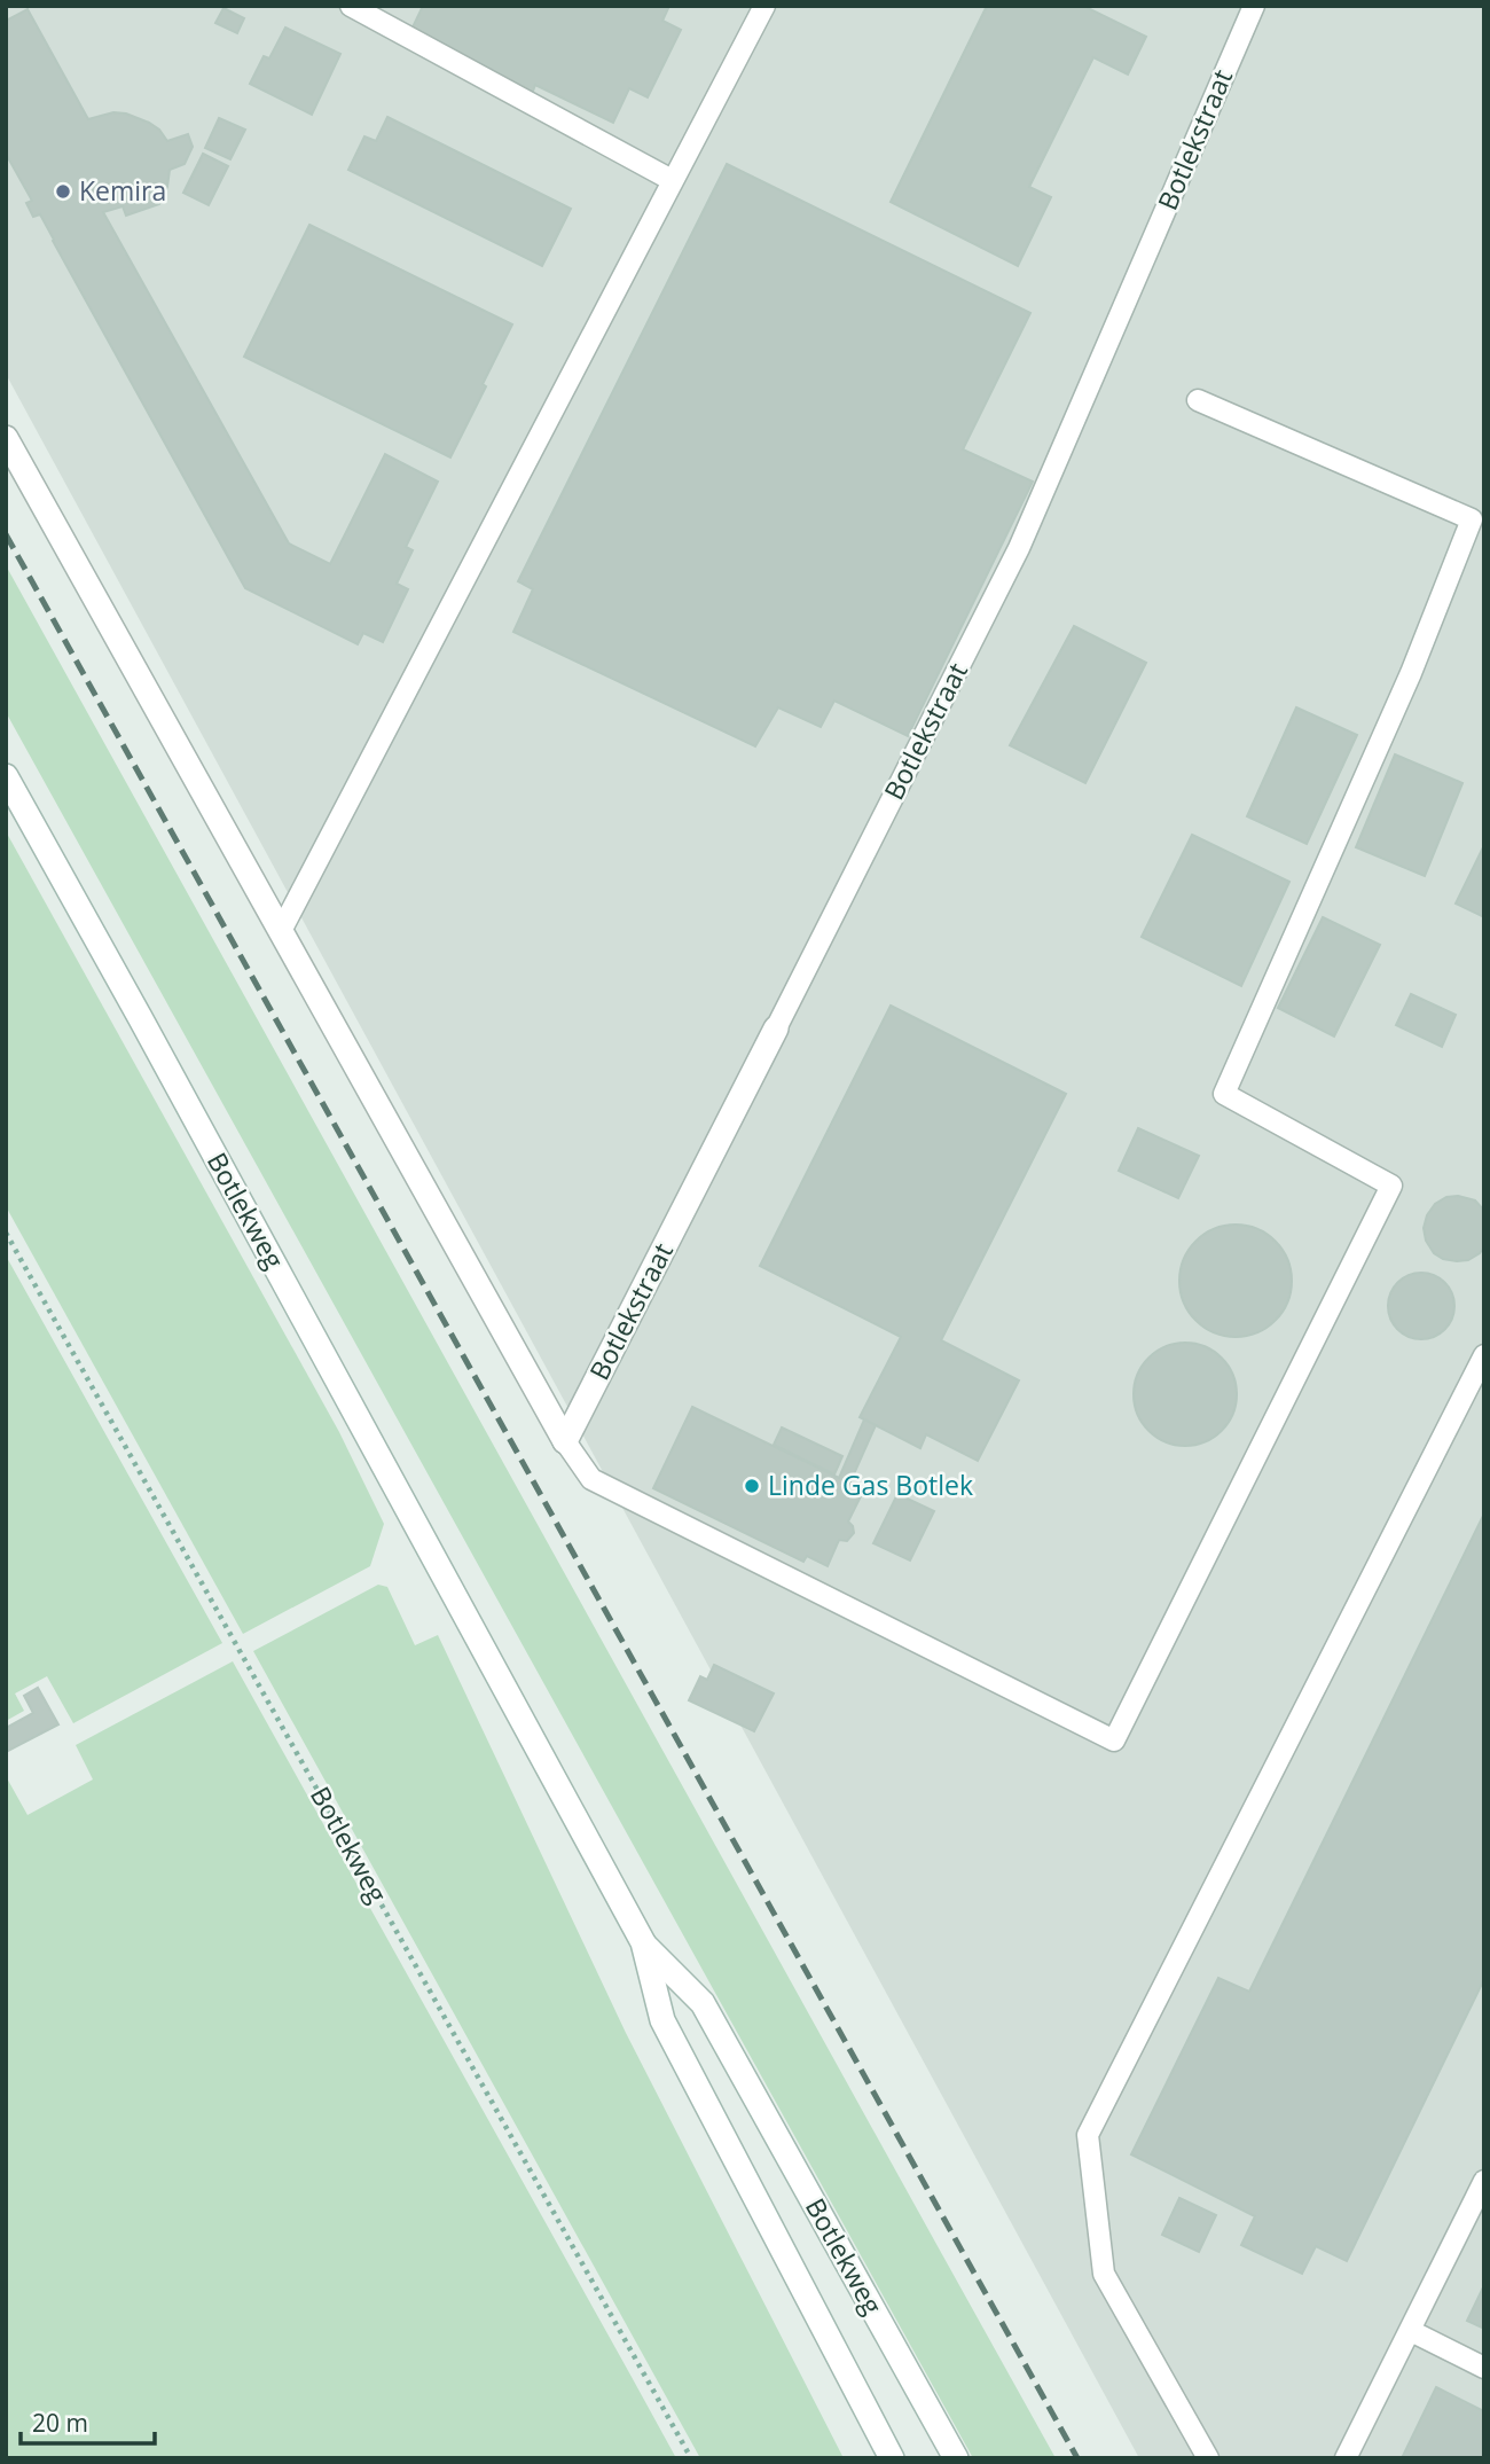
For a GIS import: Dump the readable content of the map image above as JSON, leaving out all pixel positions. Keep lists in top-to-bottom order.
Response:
{
  "streets": {
    "main road": ["Botlekstraat", "Botlekweg"]
  },
  "places": ["Kemira", "Linde Gas Botlek"],
  "scale_bar": "20 m"
}
